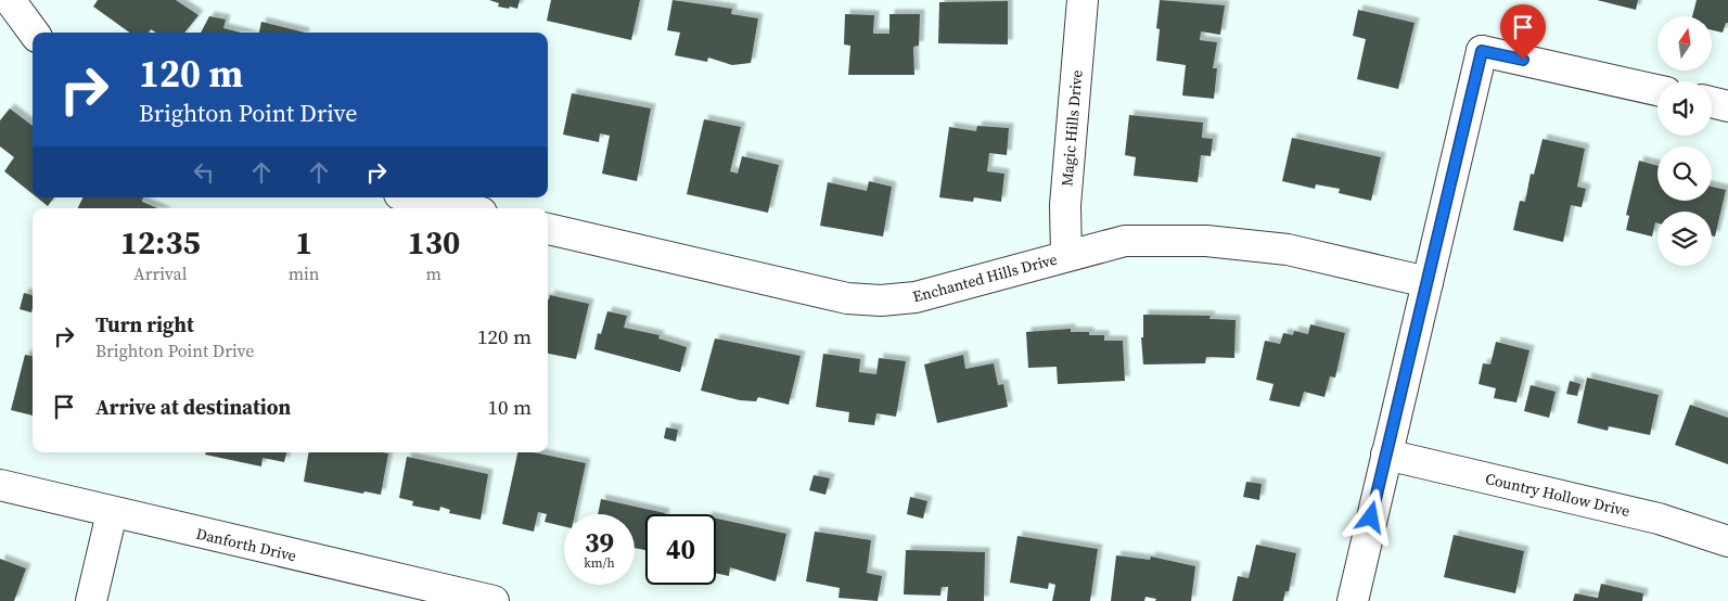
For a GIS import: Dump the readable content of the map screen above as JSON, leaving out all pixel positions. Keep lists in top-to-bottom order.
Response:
{
  "streets": {
    "street": [
      "Magic Hills Drive",
      "Enchanted Hills Drive",
      "Country Hollow Drive",
      "Danforth Drive"
    ]
  },
  "crossings": [
    ["Magic Hills Drive", "Enchanted Hills Drive"]
  ],
  "north": "top",
  "page": {
    "turn": ["120 m", "Brighton Point Drive"],
    "eta": [
      "12:35",
      "Arrival",
      "1",
      "min",
      "130",
      "m"
    ],
    "list": [
      {
        "name": "Turn right",
        "note": "Brighton Point Drive",
        "value": "120 m"
      },
      {
        "name": "Arrive at destination",
        "value": "10 m"
      }
    ],
    "speed": "39 km/h",
    "limit": "40"
  }
}
